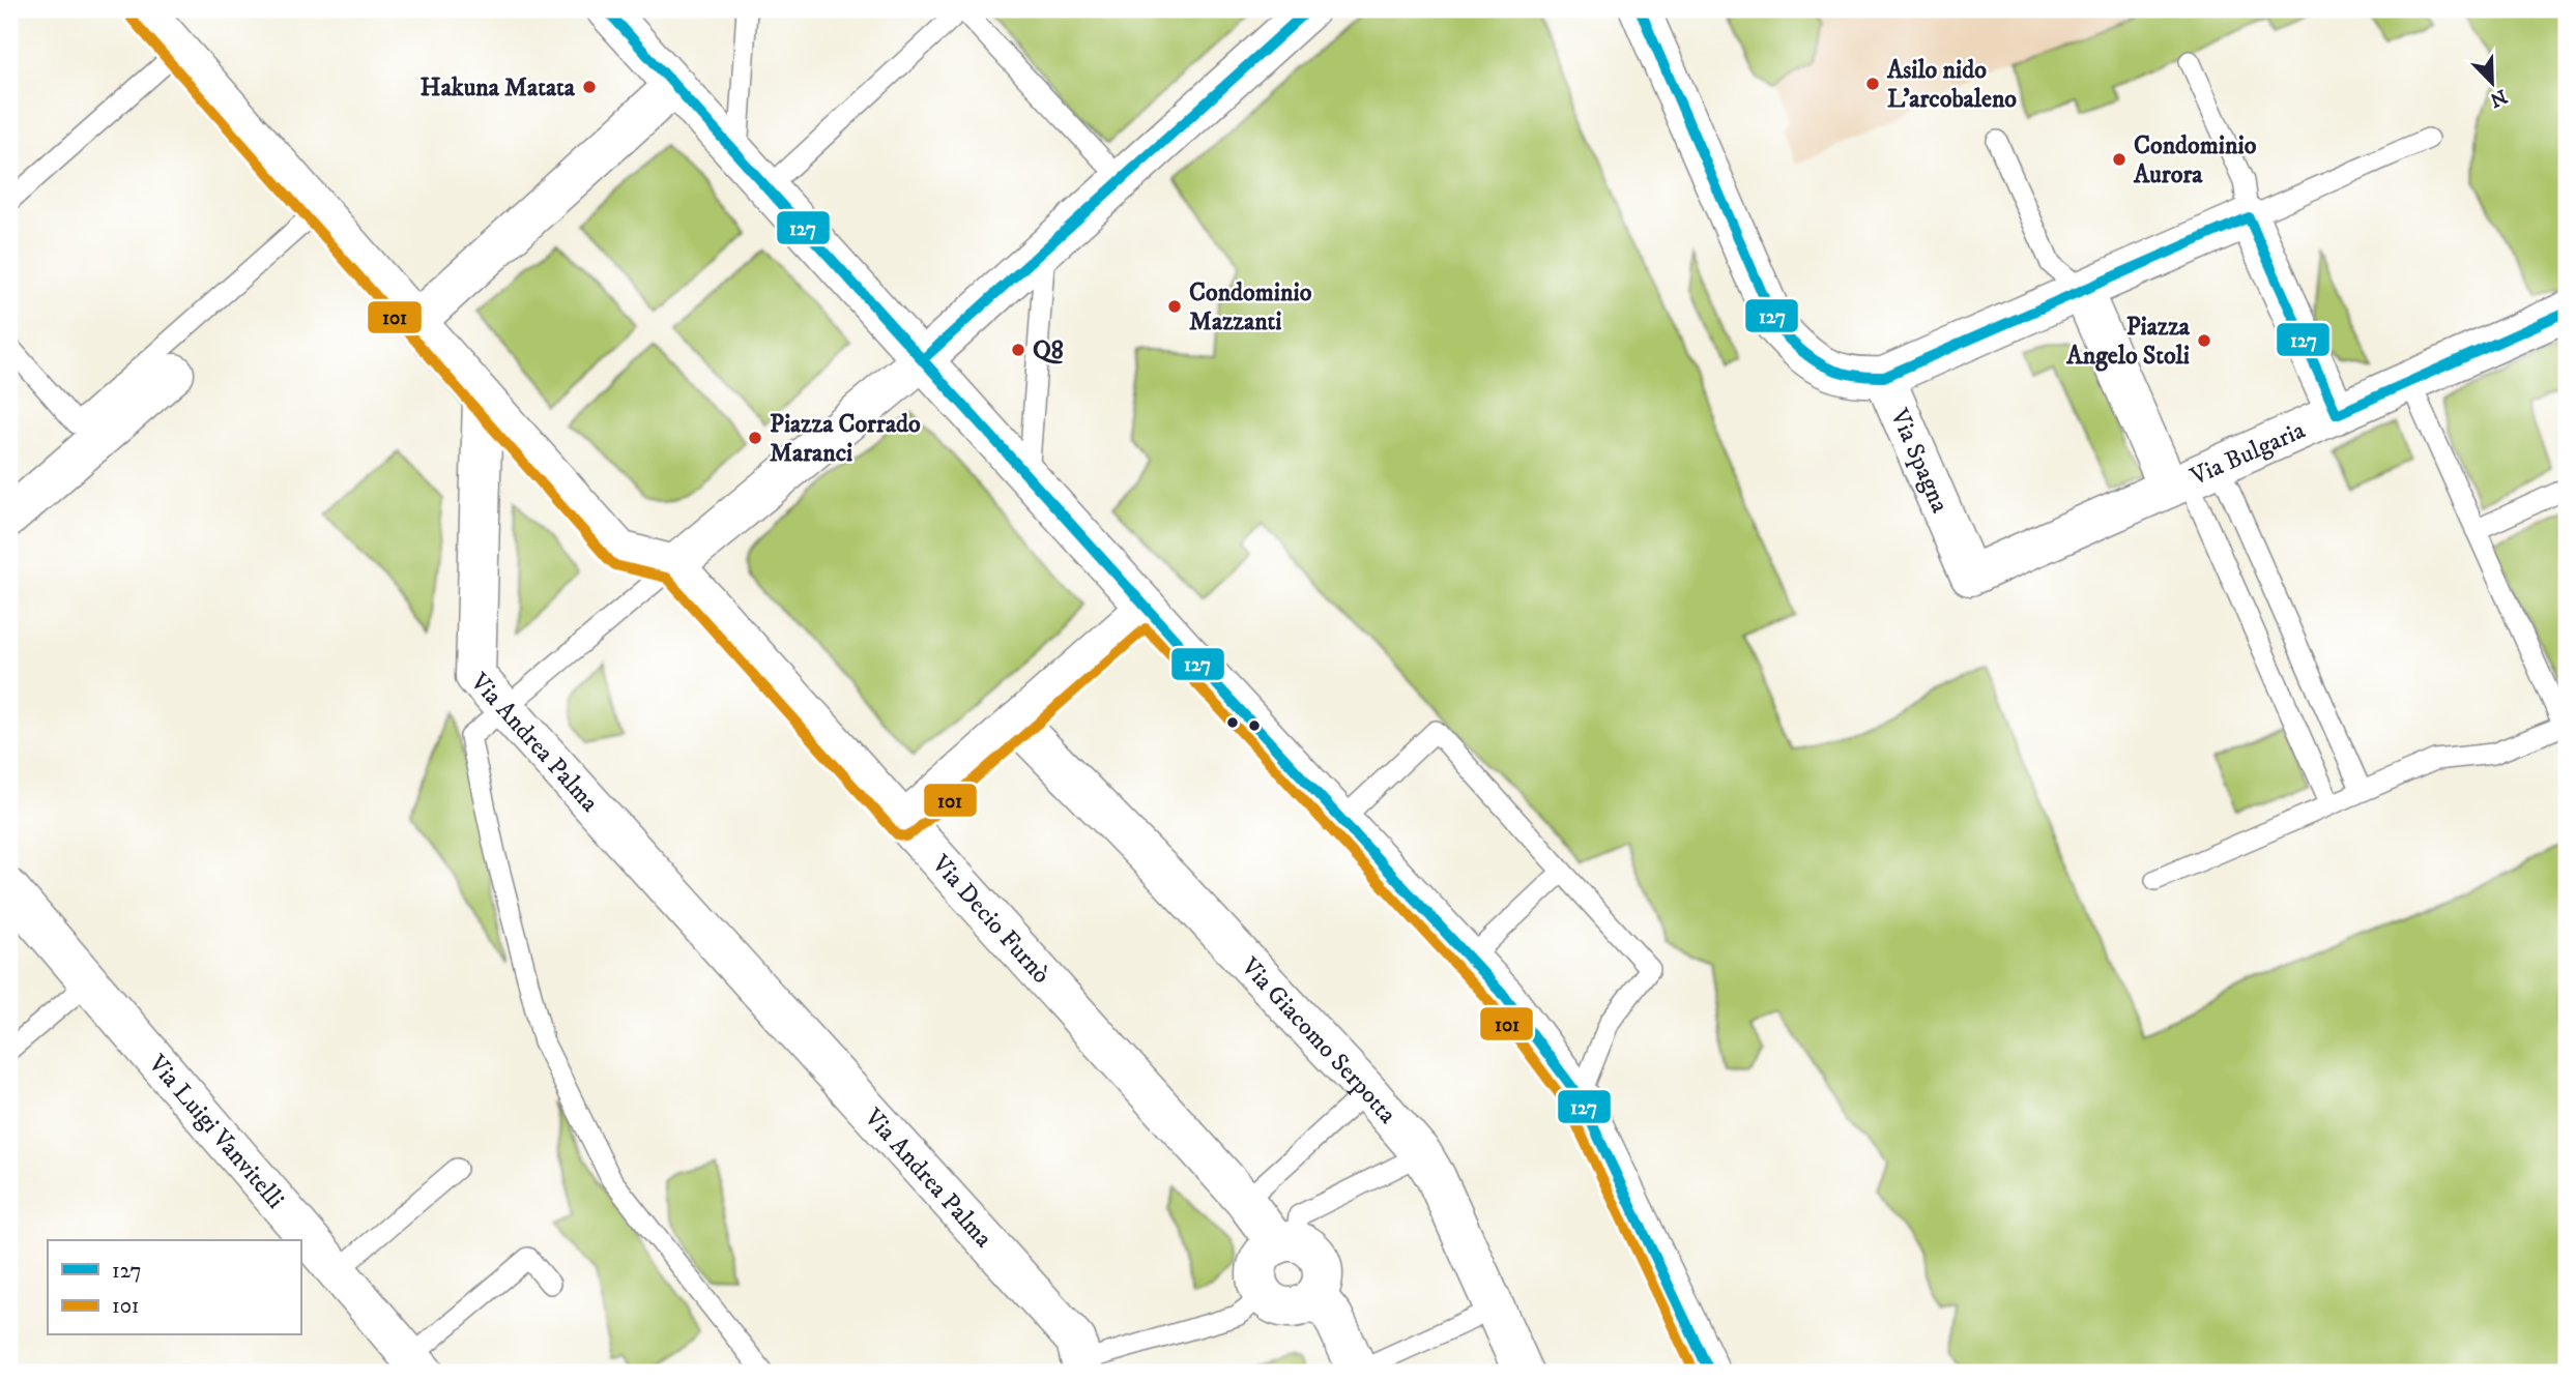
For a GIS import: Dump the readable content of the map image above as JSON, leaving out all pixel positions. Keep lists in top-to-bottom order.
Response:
{
  "streets": {
    "street": [
      "Via Bulgaria",
      "Via Spagna",
      "Via Andrea Palma",
      "Via Decio Furnò",
      "Via Giacomo Serpotta",
      "Via Luigi Vanvitelli"
    ]
  },
  "crossings": [
    ["Via Bulgaria", "Via Spagna"]
  ],
  "places": [
    "Asilo nido L'arcobaleno",
    "Hakuna Matata",
    "Condominio Aurora",
    "Condominio Mazzanti",
    "Piazza Angelo Stoli",
    "Q8",
    "Piazza Corrado Maranci"
  ],
  "lines": ["transit line 127", "transit line 101"],
  "legend": ["127", "101"],
  "north": "bottom right"
}
